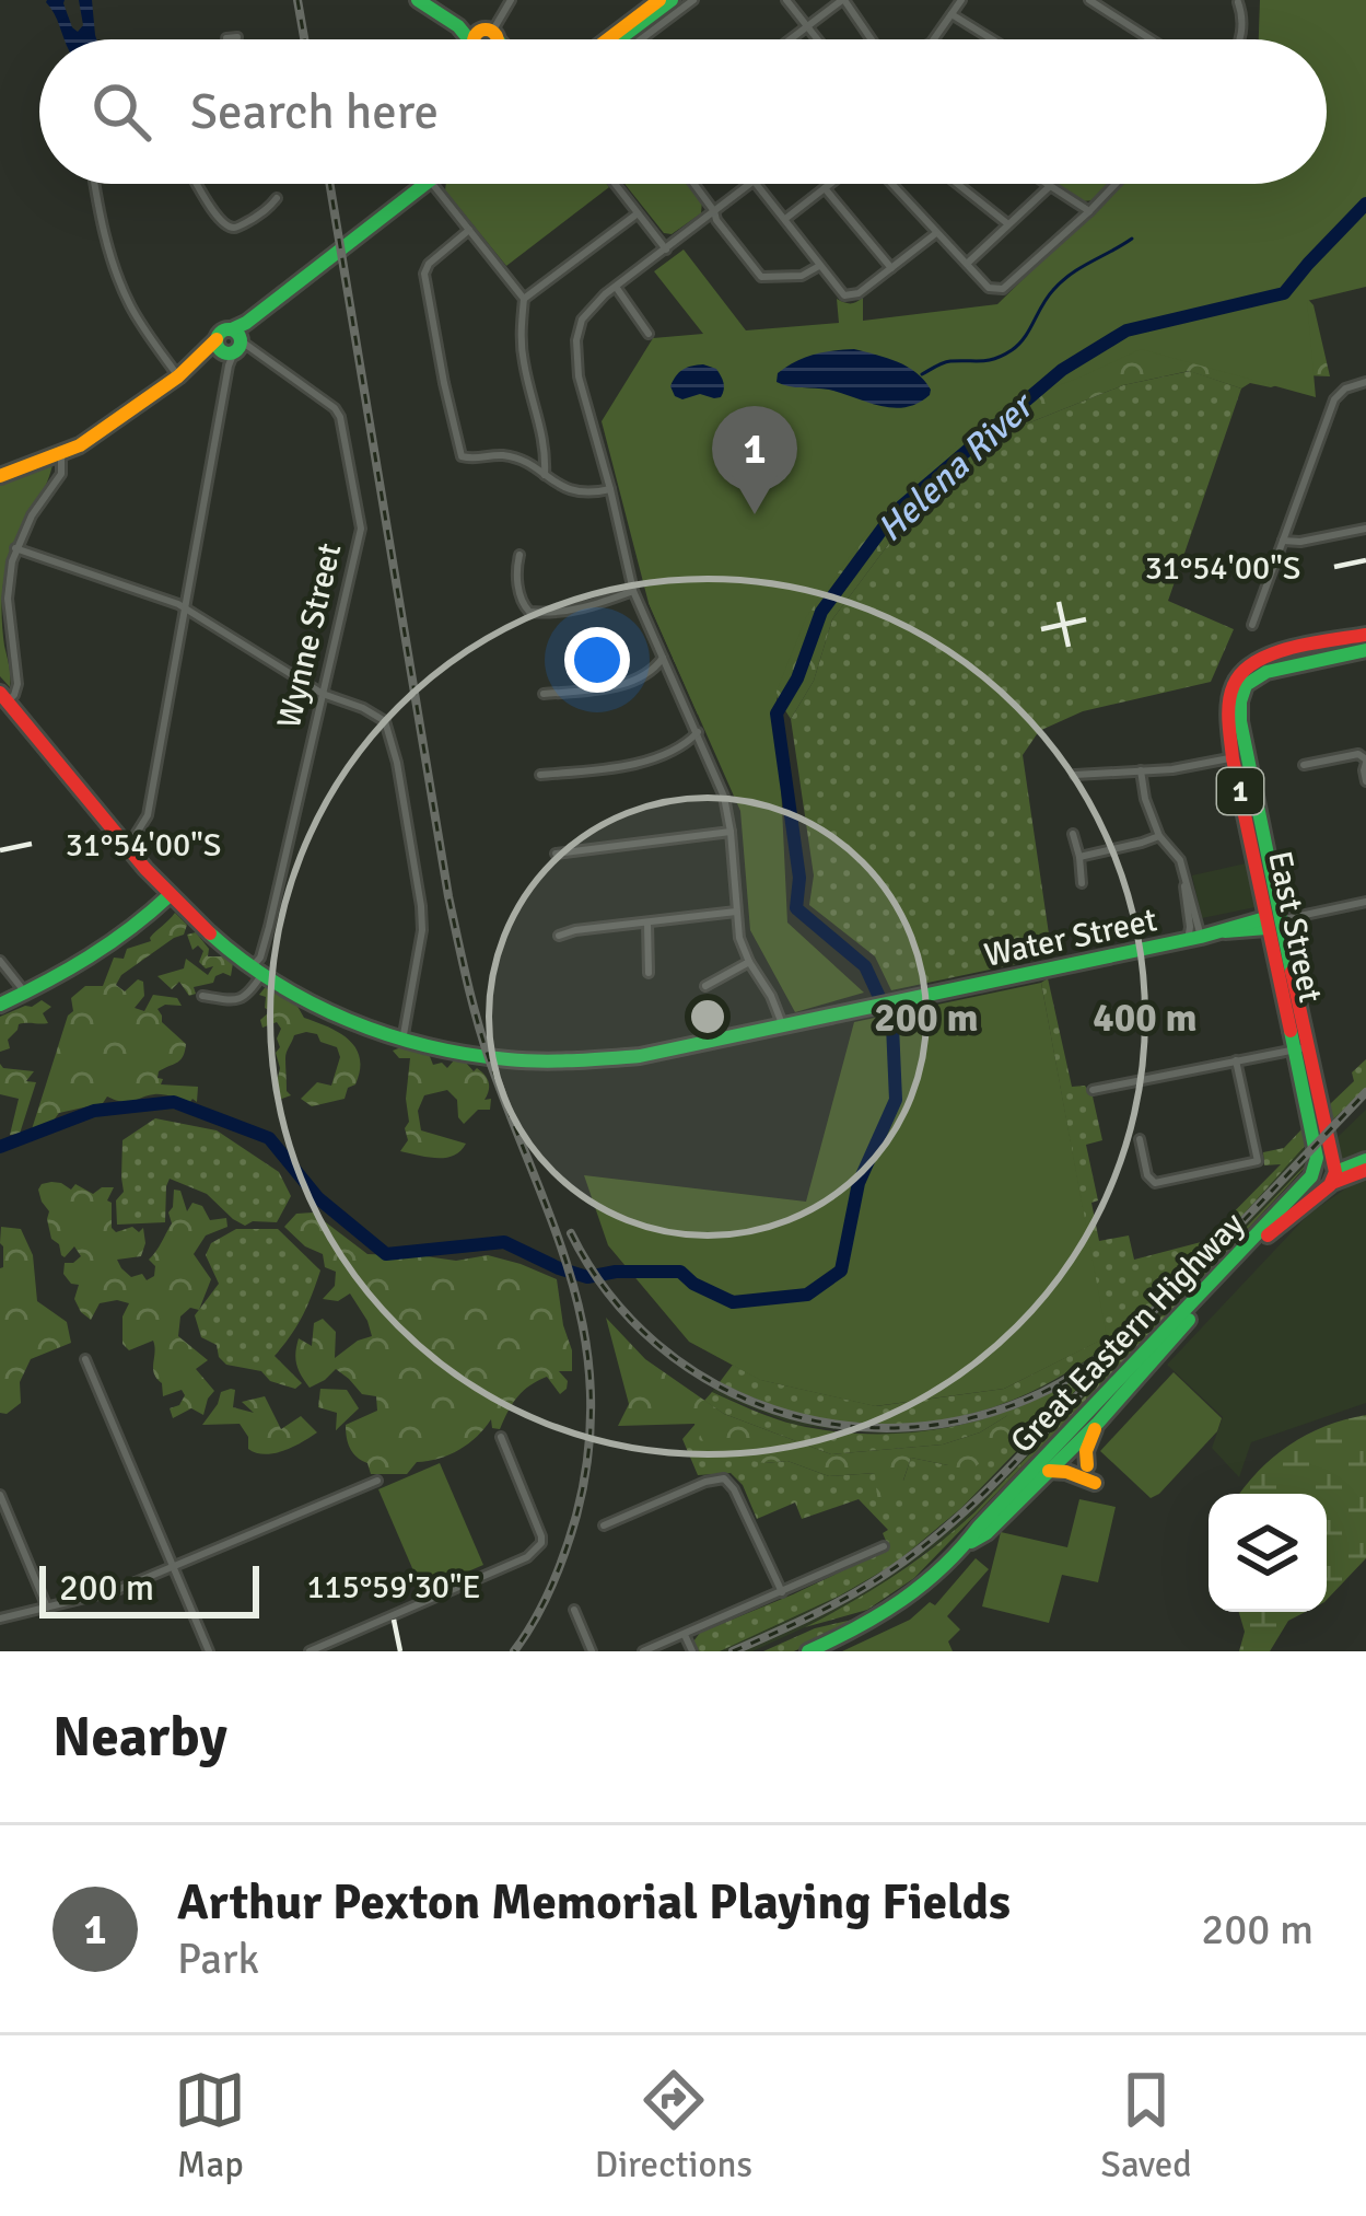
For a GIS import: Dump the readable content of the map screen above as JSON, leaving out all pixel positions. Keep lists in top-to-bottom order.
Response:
{
  "streets": {
    "main road": [
      "1",
      "East Street",
      "Water Street",
      "Great Eastern Highway"
    ],
    "street": ["Wynne Street"]
  },
  "crossings": [
    ["Wynne Street", "Water Street"],
    ["East Street", "Water Street"],
    ["East Street", "Great Eastern Highway"]
  ],
  "water": ["Helena River"],
  "scale_bar": "200 m",
  "page": {
    "search": "Search here",
    "pins": "1",
    "scale": "200 m",
    "heading": "Nearby",
    "list": [
      {
        "mark": "1",
        "name": "Arthur Pexton Memorial Playing Fields",
        "note": "Park",
        "value": "200 m"
      }
    ],
    "nav": ["Map", "Directions", "Saved"]
  },
  "coordinates": ["31°54'00\"S", "115°59'30\"E"],
  "rings": ["200 m", "400 m"]
}
